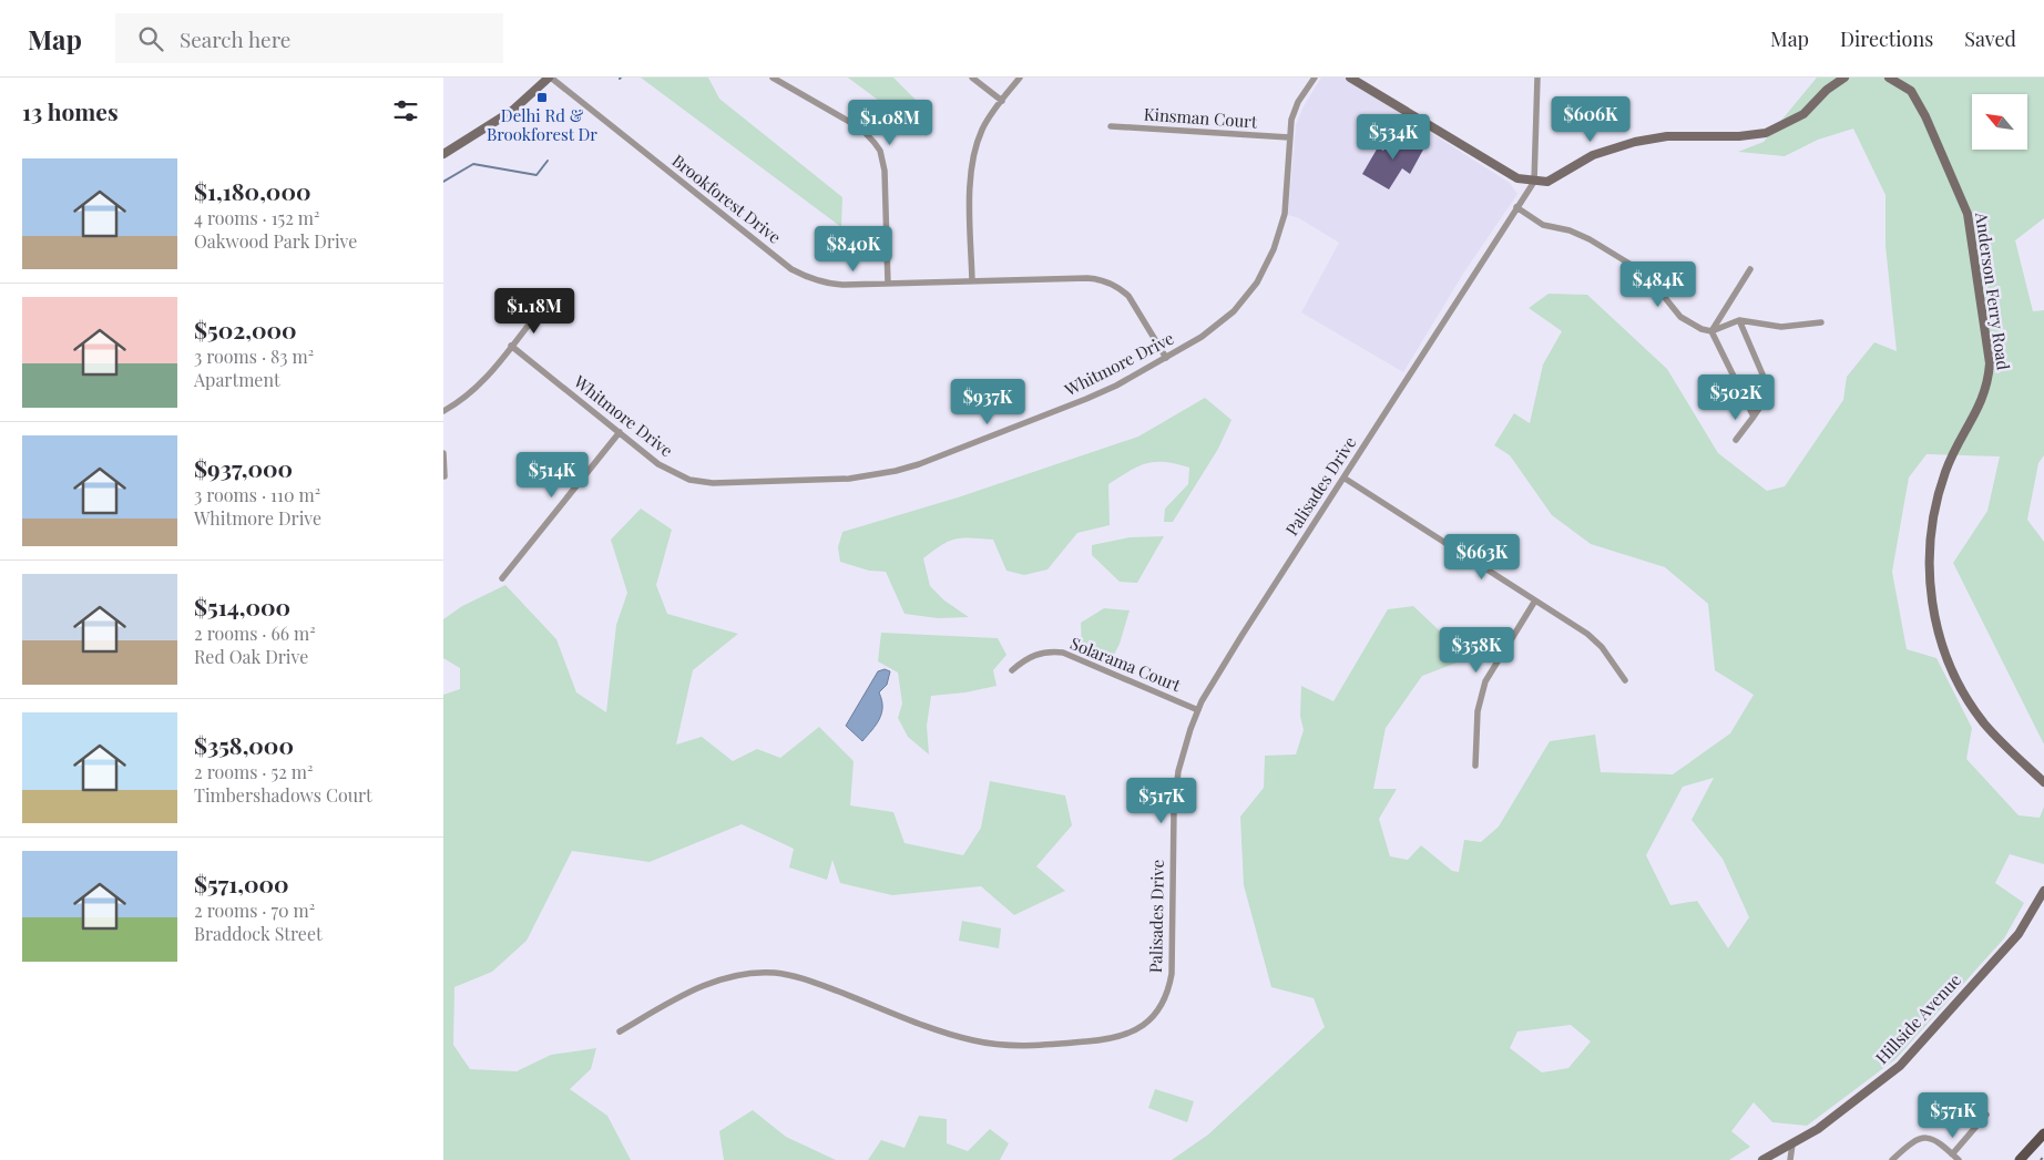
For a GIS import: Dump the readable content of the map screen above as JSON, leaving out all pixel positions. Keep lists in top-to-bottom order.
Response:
{
  "streets": {
    "street": [
      "Kinsman Court",
      "Brookforest Drive",
      "Anderson Ferry Road",
      "Whitmore Drive",
      "Palisades Drive",
      "Solarama Court",
      "Hillside Avenue"
    ]
  },
  "crossings": [
    ["Kinsman Court", "Whitmore Drive"],
    ["Brookforest Drive", "Whitmore Drive"],
    ["Palisades Drive", "Solarama Court"]
  ],
  "places": {
    "transit": ["Delhi Rd & Brookforest Dr"]
  },
  "north": "top left",
  "page": {
    "header": "Map",
    "search": "Search here",
    "nav": ["Map", "Directions", "Saved"],
    "heading": "13 homes",
    "price": [
      "$606K",
      "$1.08M",
      "$534K",
      "$840K",
      "$484K",
      "$1.18M",
      "$502K",
      "$937K",
      "$514K",
      "$663K",
      "$358K",
      "$517K",
      "$571K"
    ],
    "list": [
      {
        "name": "$1,180,000",
        "note": "4 rooms · 152 m² · Oakwood Park Drive"
      },
      {
        "name": "$502,000",
        "note": "3 rooms · 83 m² · Apartment"
      },
      {
        "name": "$937,000",
        "note": "3 rooms · 110 m² · Whitmore Drive"
      },
      {
        "name": "$514,000",
        "note": "2 rooms · 66 m² · Red Oak Drive"
      },
      {
        "name": "$358,000",
        "note": "2 rooms · 52 m² · Timbershadows Court"
      },
      {
        "name": "$571,000",
        "note": "2 rooms · 70 m² · Braddock Street"
      }
    ]
  }
}
